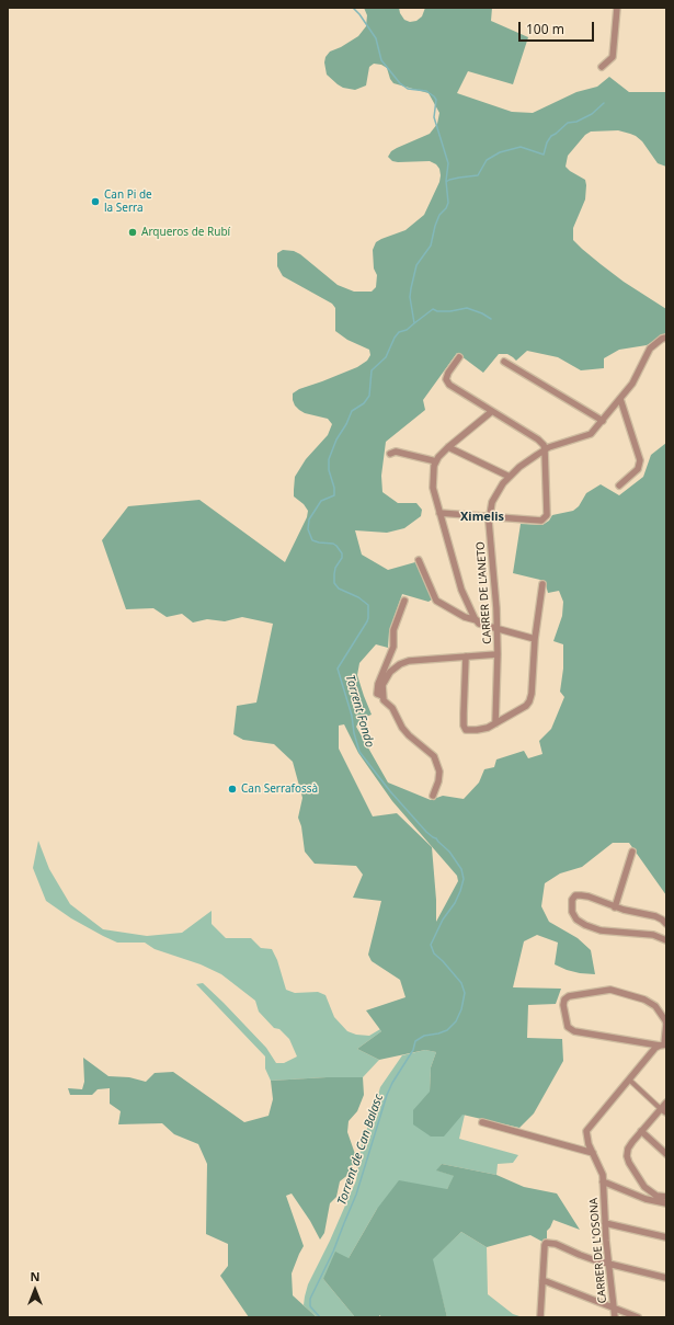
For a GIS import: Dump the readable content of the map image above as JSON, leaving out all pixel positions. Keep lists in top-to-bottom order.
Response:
{
  "streets": {
    "street": ["CARRER DE L'ANETO", "CARRER DE L'OSONA"]
  },
  "districts": ["Ximelis"],
  "water": ["Torrent Fondo", "Torrent de Can Balasc"],
  "places": ["Can Pi de la Serra", "Arqueros de Rubí", "Can Serrafossà"],
  "scale_bar": "100 m",
  "north": "top"
}
